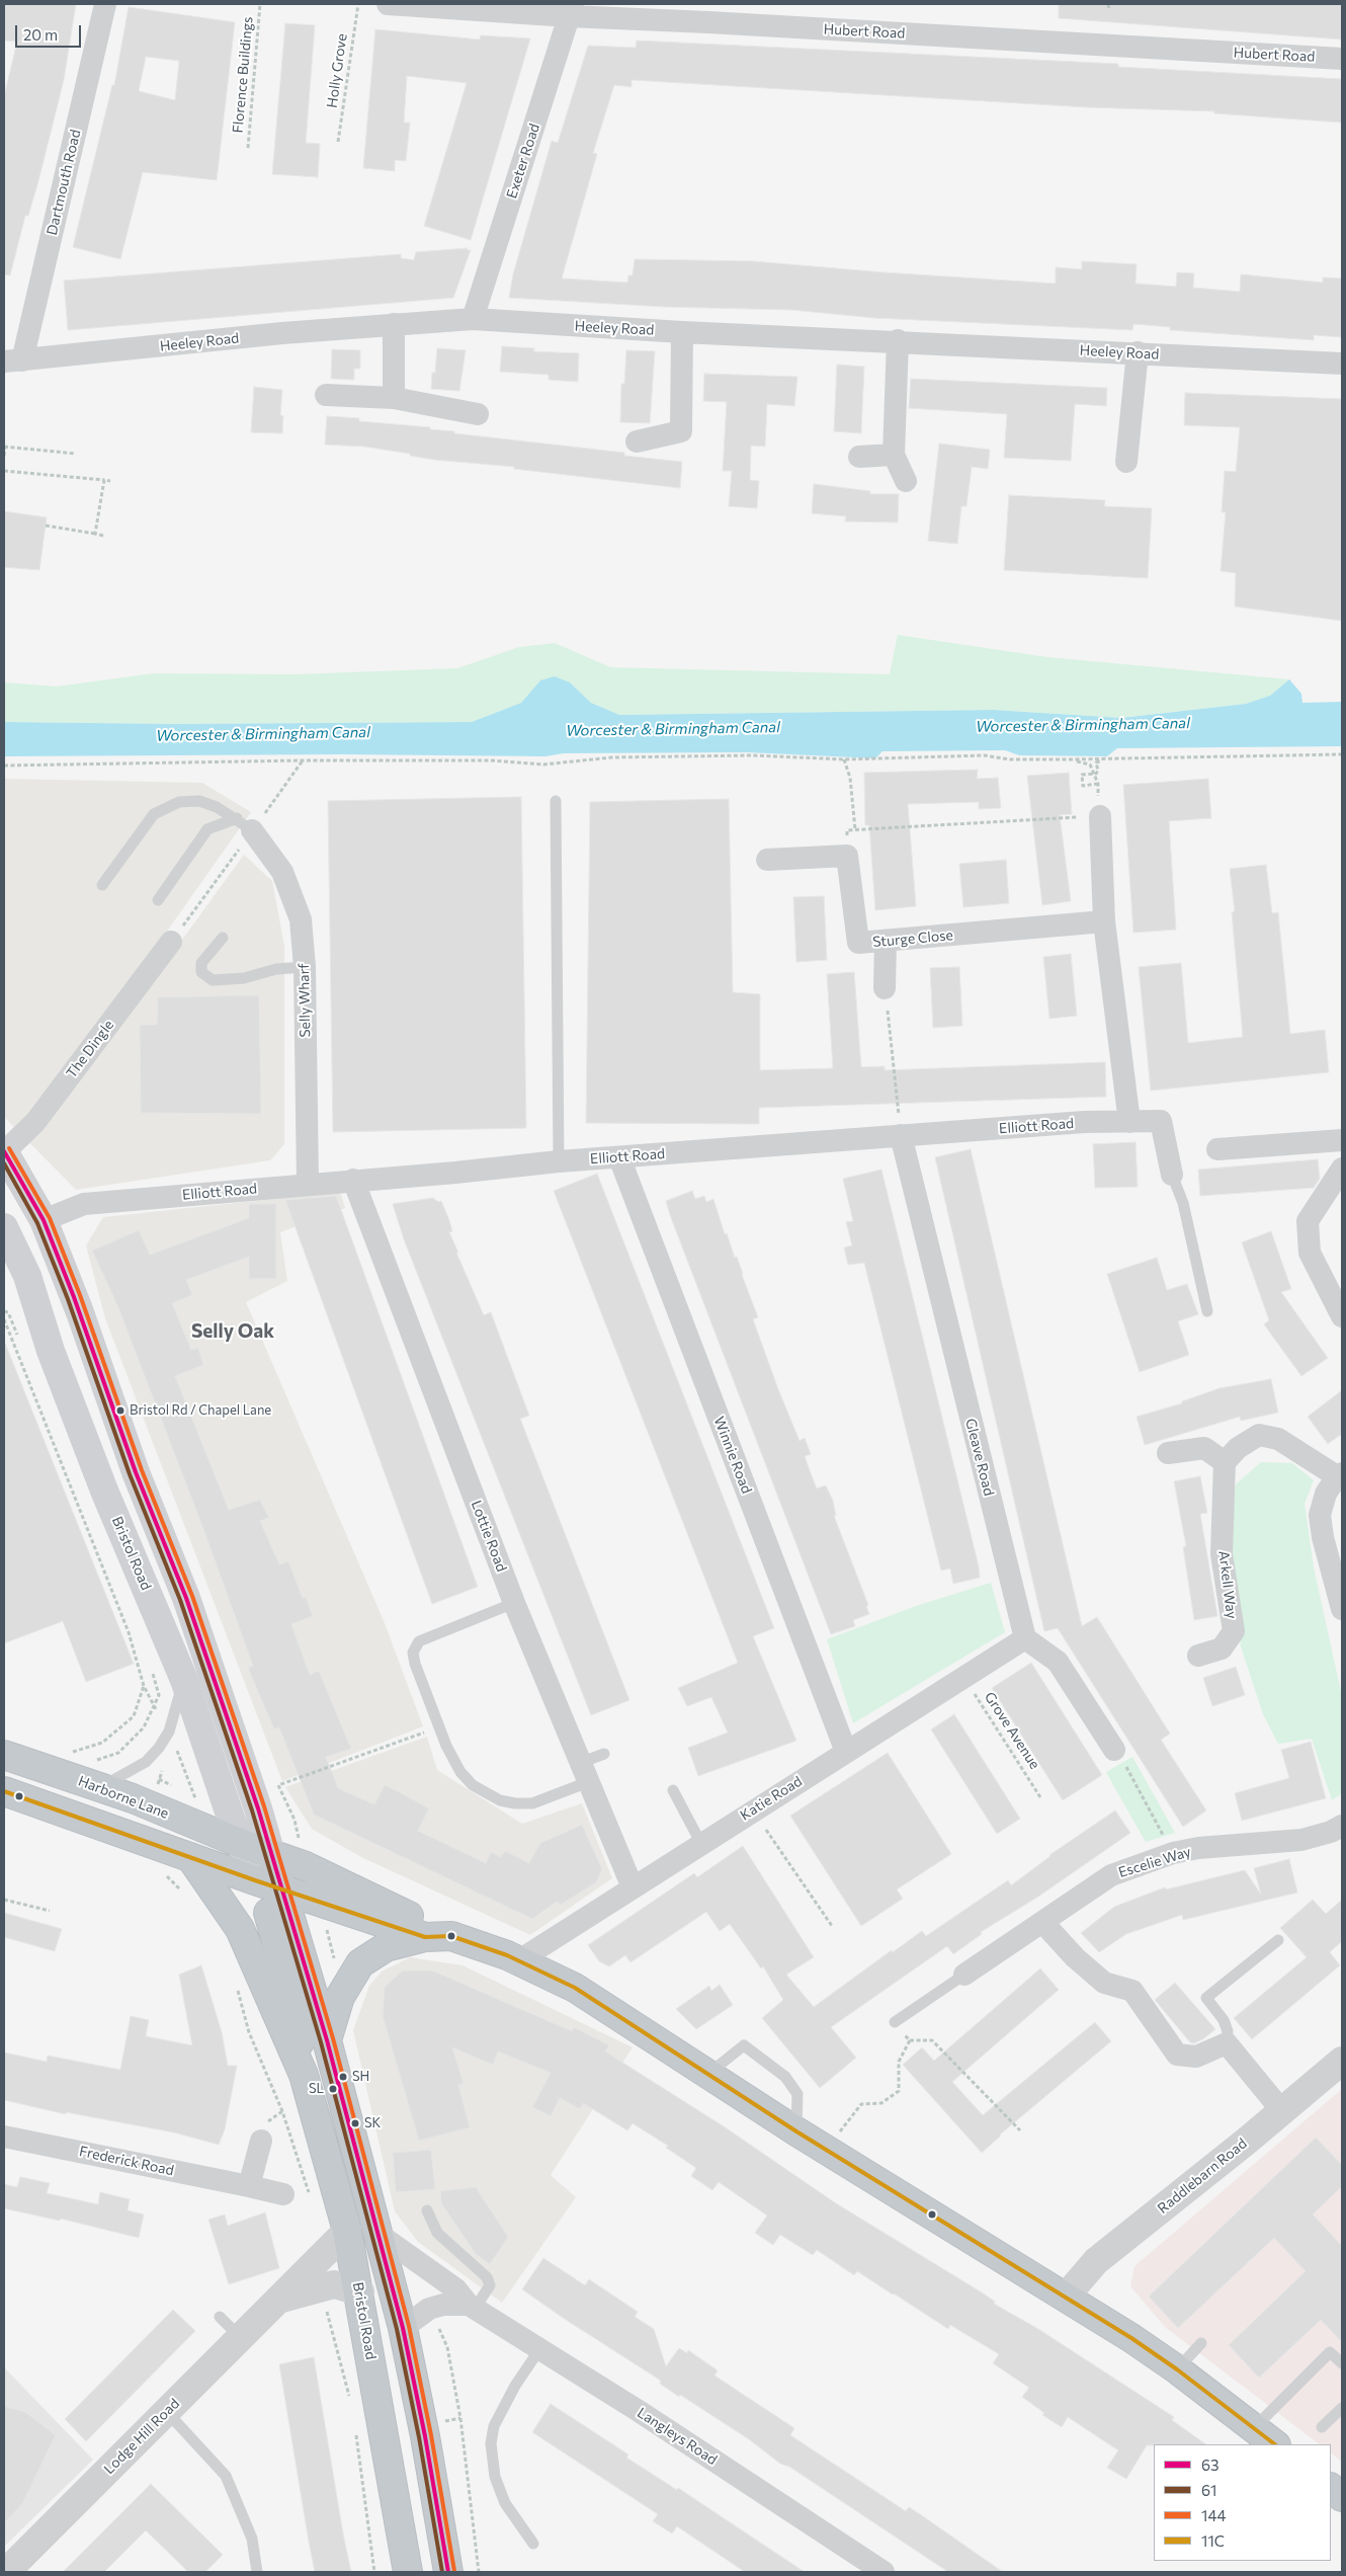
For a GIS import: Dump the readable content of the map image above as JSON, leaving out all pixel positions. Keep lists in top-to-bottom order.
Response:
{
  "streets": {
    "highway": ["Bristol Road", "Harborne Lane"],
    "street": [
      "Hubert Road",
      "Exeter Road",
      "Dartmouth Road",
      "Heeley Road",
      "Sturge Close",
      "Selly Wharf",
      "The Dingle",
      "Elliott Road",
      "Winnie Road",
      "Gleave Road",
      "Lottie Road",
      "Arkell Way",
      "Katie Road",
      "Escelie Way",
      "Frederick Road",
      "Raddlebarn Road",
      "Lodge Hill Road",
      "Langleys Road"
    ],
    "path": ["Holly Grove", "Florence Buildings", "Grove Avenue"]
  },
  "crossings": [
    ["Hubert Road", "Exeter Road"],
    ["Exeter Road", "Heeley Road"],
    ["Dartmouth Road", "Heeley Road"],
    ["Selly Wharf", "Elliott Road"],
    ["The Dingle", "Bristol Road"],
    ["Elliott Road", "Winnie Road"],
    ["Elliott Road", "Gleave Road"],
    ["Elliott Road", "Lottie Road"],
    ["Elliott Road", "Bristol Road"],
    ["Winnie Road", "Katie Road"],
    ["Gleave Road", "Katie Road"],
    ["Lottie Road", "Katie Road"],
    ["Bristol Road", "Harborne Lane"],
    ["Bristol Road", "Lodge Hill Road"],
    ["Bristol Road", "Langleys Road"],
    ["Grove Avenue", "Katie Road"]
  ],
  "districts": ["Selly Oak"],
  "water": ["Worcester & Birmingham Canal"],
  "places": [
    "Bristol Rd / Chapel Lane",
    "SH",
    "SL",
    "SK"
  ],
  "lines": [
    "transit line 144",
    "transit line 63",
    "transit line 61",
    "transit line 11C"
  ],
  "legend": [
    "63",
    "61",
    "144",
    "11C"
  ],
  "scale_bar": "20 m"
}
